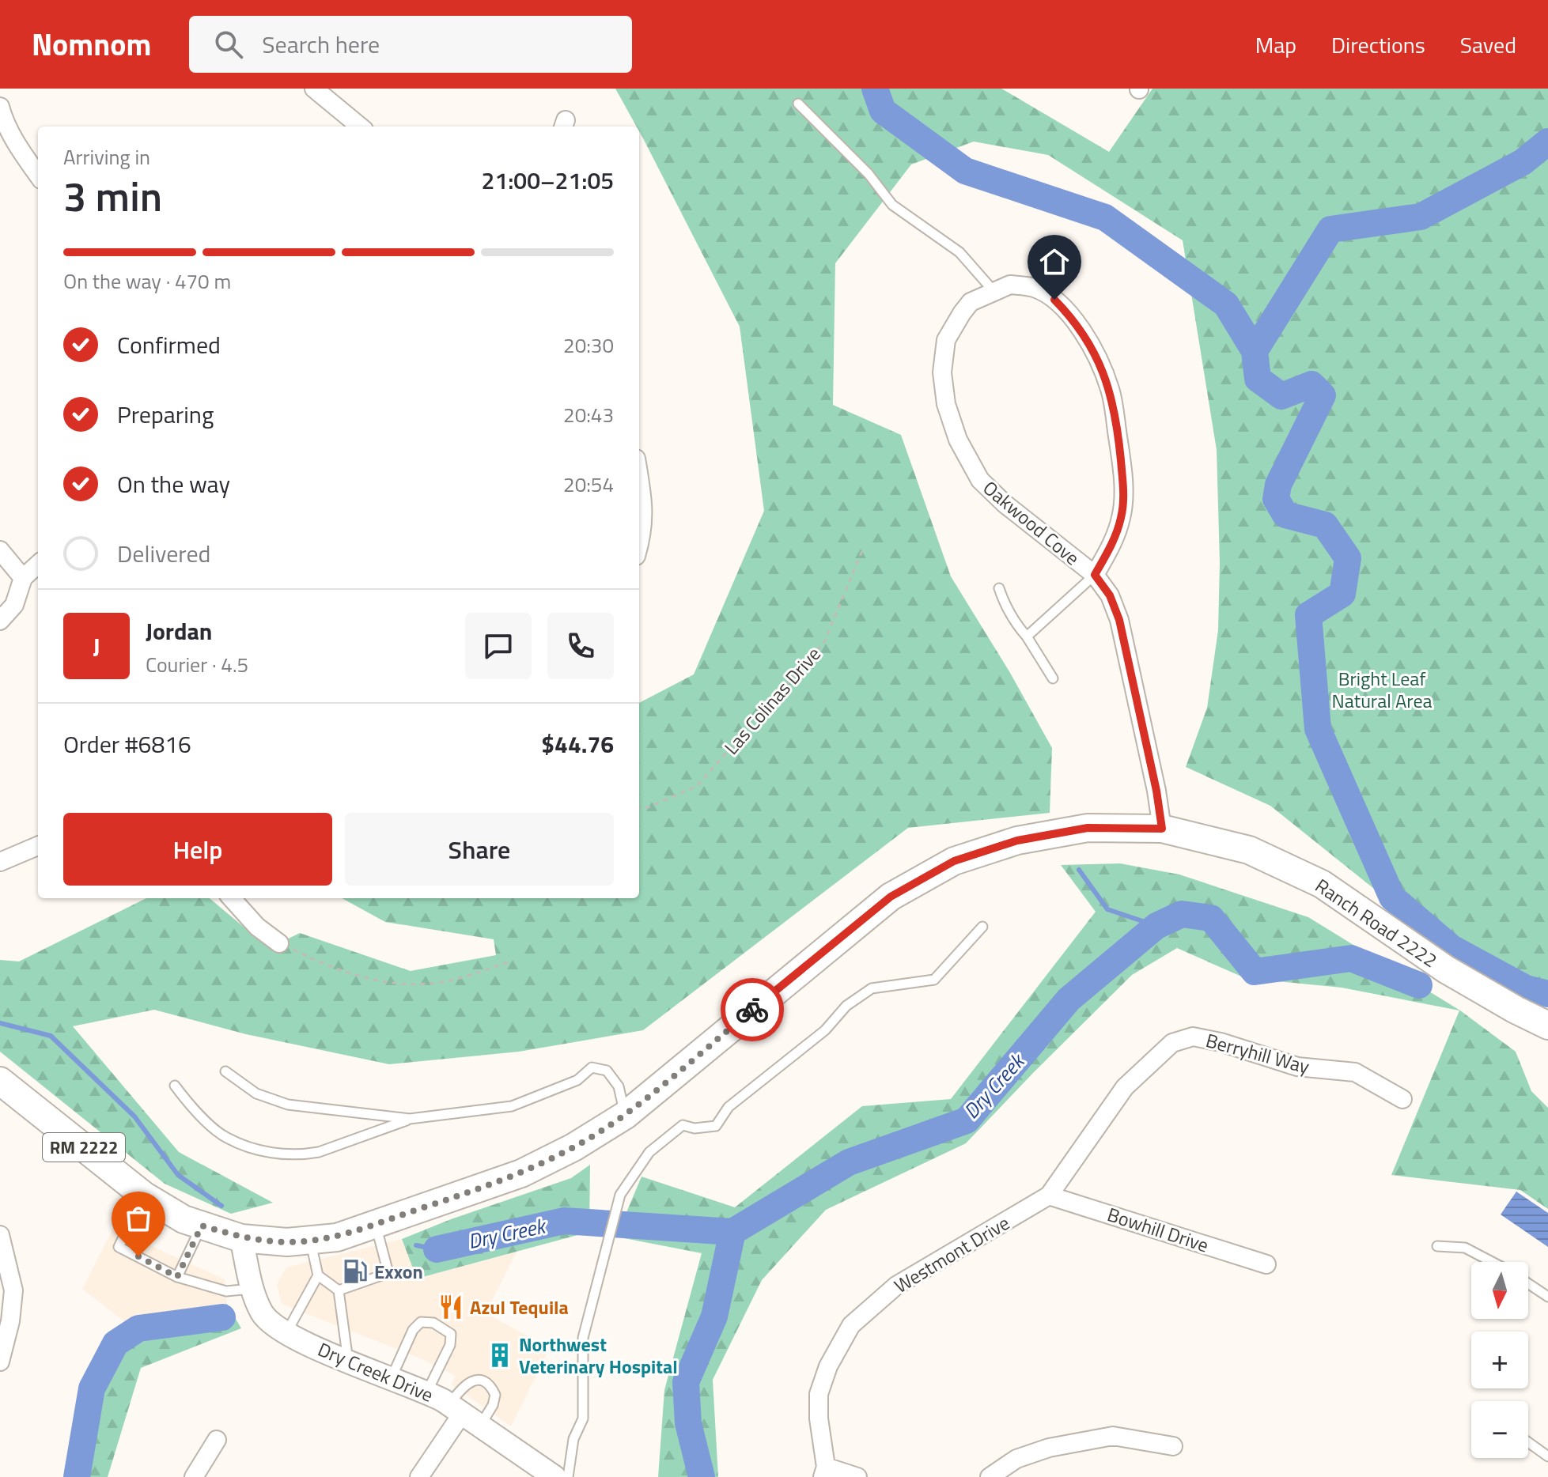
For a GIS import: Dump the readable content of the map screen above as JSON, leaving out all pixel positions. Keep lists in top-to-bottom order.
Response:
{
  "streets": {
    "main road": ["Ranch Road 2222", "RM 2222"],
    "street": [
      "Oakwood Cove",
      "Berryhill Way",
      "Bowhill Drive",
      "Westmont Drive",
      "Dry Creek Drive"
    ],
    "path": ["Las Colinas Drive"]
  },
  "crossings": [
    ["Oakwood Cove", "Ranch Road 2222"],
    ["Ranch Road 2222", "Dry Creek Drive"],
    ["Berryhill Way", "Westmont Drive"],
    ["Bowhill Drive", "Westmont Drive"]
  ],
  "water": ["Dry Creek"],
  "parks": ["Bright Leaf Natural Area"],
  "places": {
    "fuel station": ["Exxon"],
    "restaurant": ["Azul Tequila"],
    "building": ["Northwest Veterinary Hospital"]
  },
  "north": "bottom",
  "page": {
    "header": "Nomnom",
    "search": "Search here",
    "nav": ["Map", "Directions", "Saved"],
    "heading": ["3 min", "Arriving in", "21:00–21:05"],
    "panel": [
      "Jordan",
      "Courier · 4.5",
      "Order #6816",
      "$44.76"
    ],
    "bar": "On the way · 470 m",
    "list": [
      ["Confirmed", "20:30"],
      ["Preparing", "20:43"],
      ["On the way", "20:54"],
      "Delivered"
    ],
    "round": "J",
    "buttons": ["Help", "Share"],
    "map_buttons": ["+", "−"]
  }
}
